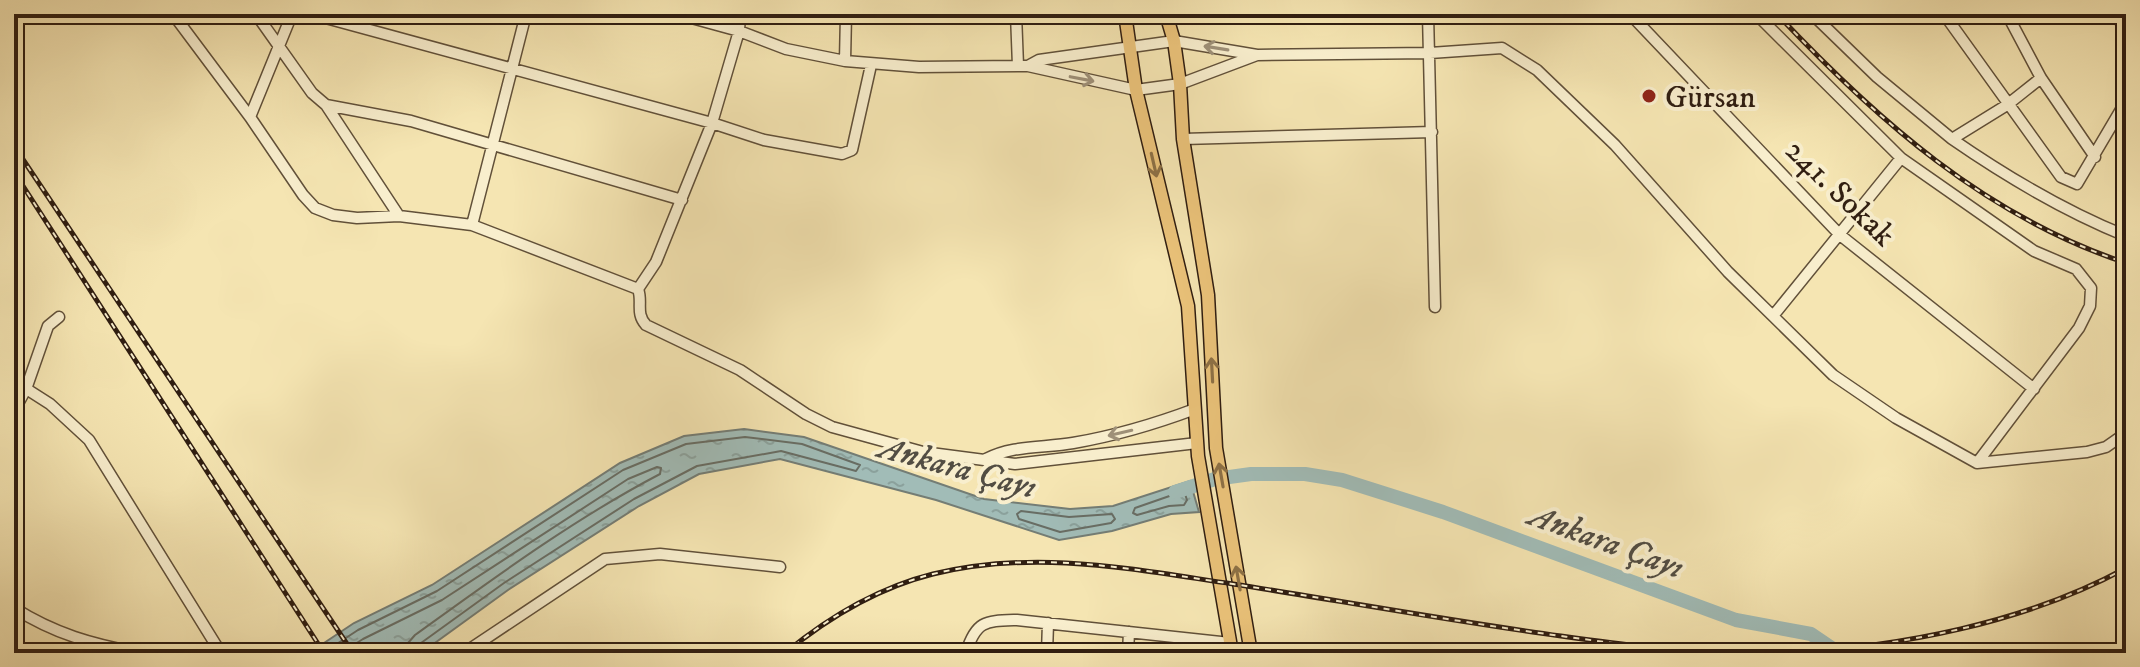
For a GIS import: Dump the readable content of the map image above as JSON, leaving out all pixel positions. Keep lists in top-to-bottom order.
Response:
{
  "streets": {
    "street": ["241. Sokak"]
  },
  "water": ["Ankara Çayı"],
  "places": ["Gürsan"]
}
